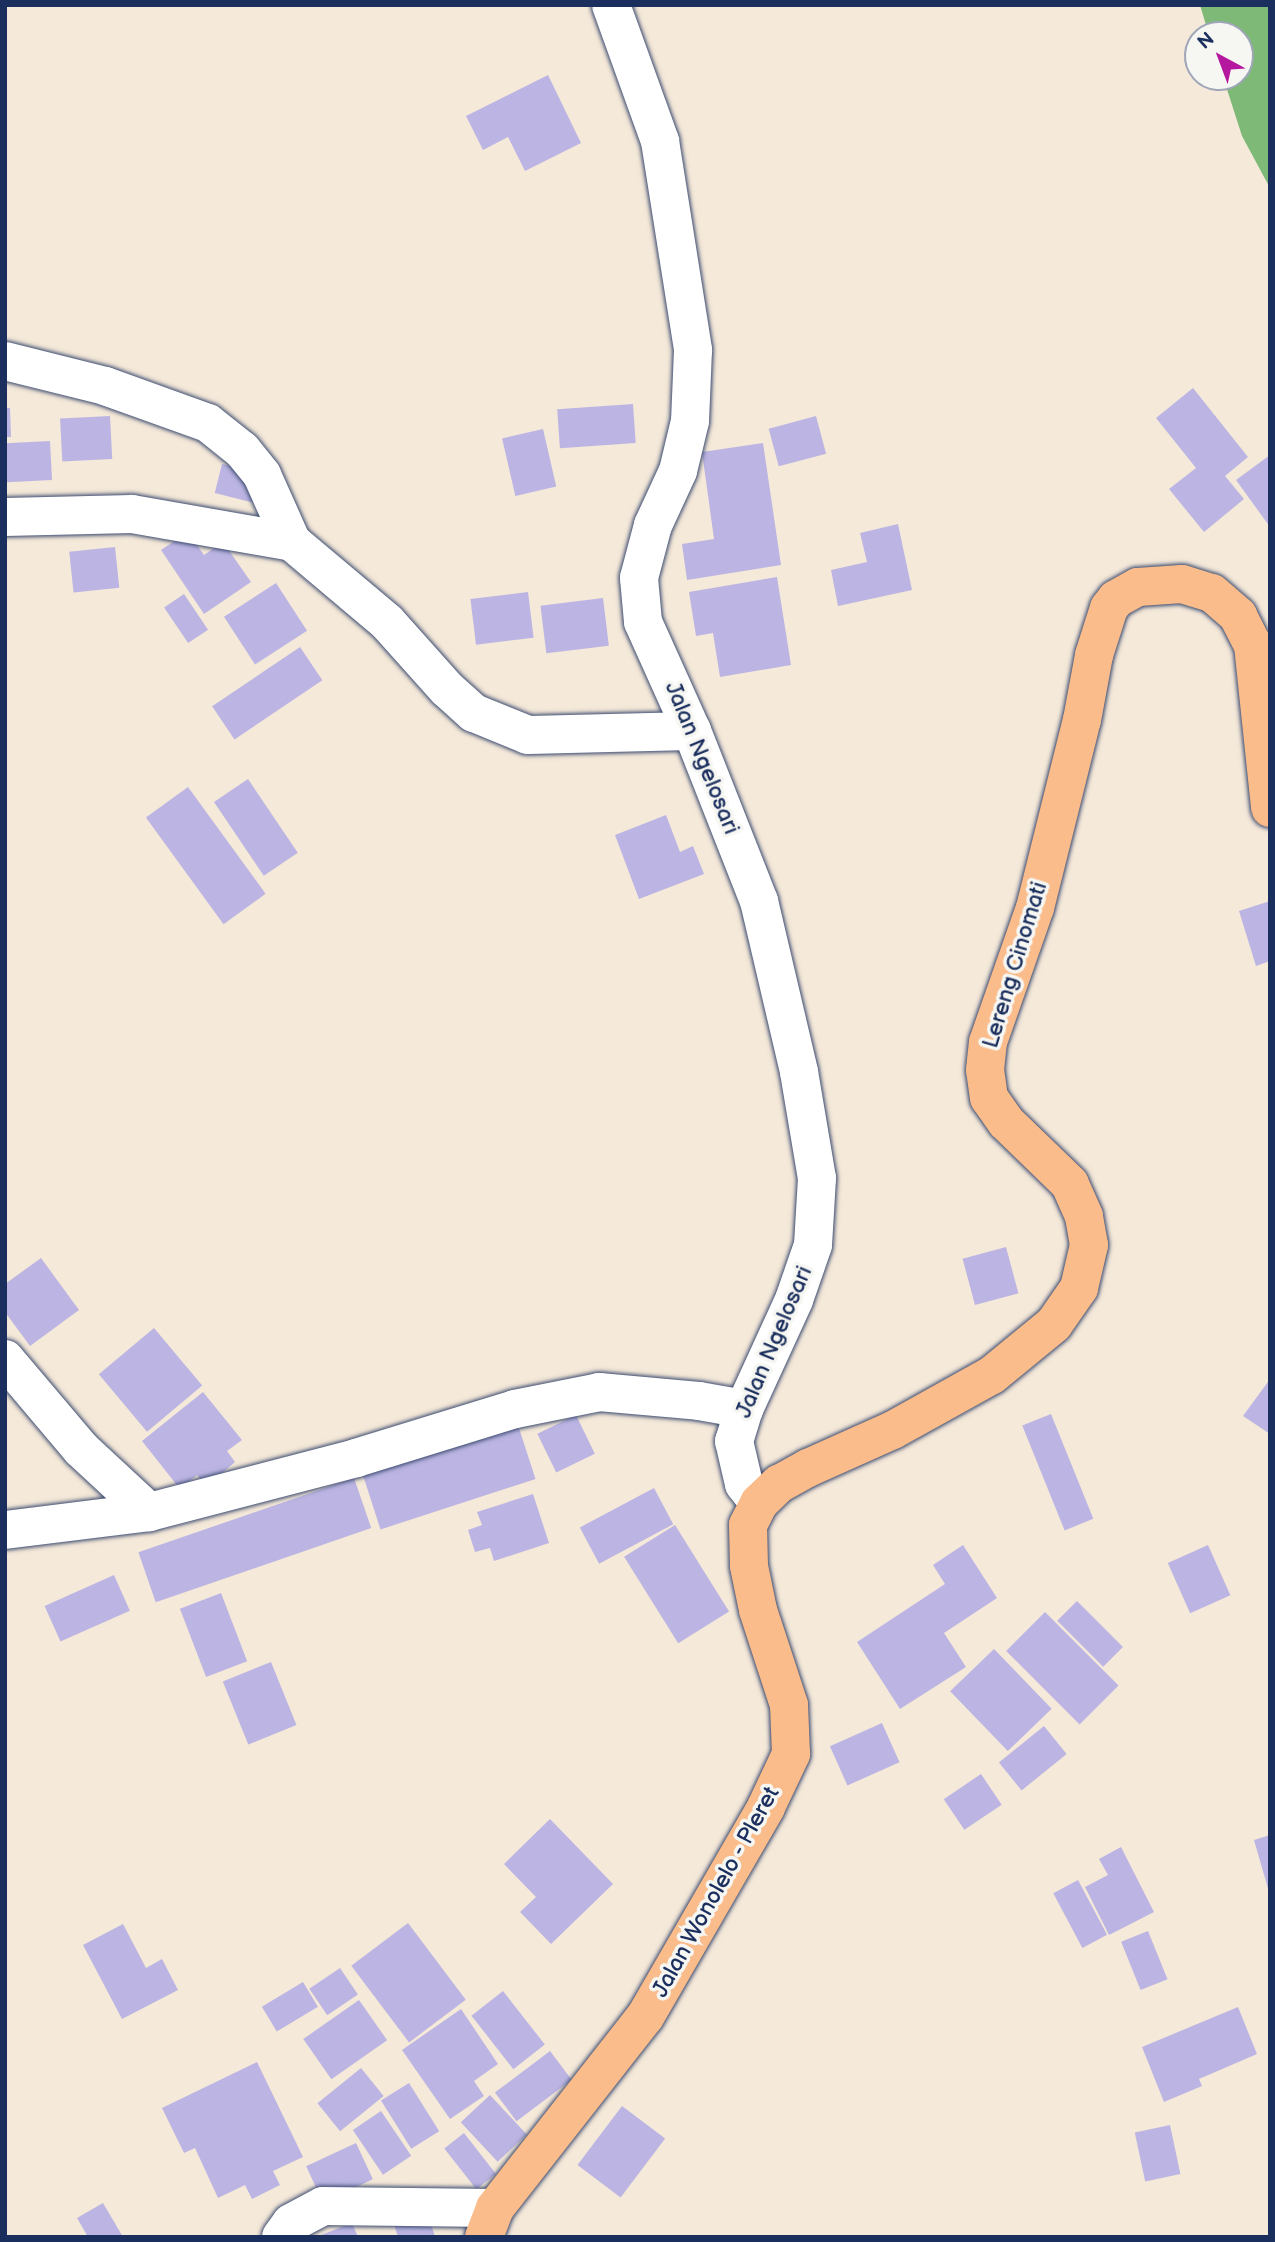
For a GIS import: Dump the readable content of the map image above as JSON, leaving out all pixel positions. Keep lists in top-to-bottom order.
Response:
{
  "streets": {
    "main road": ["Lereng Cinomati", "Jalan Wonolelo - Pleret"],
    "street": ["Jalan Ngelosari"]
  },
  "crossings": [
    ["Jalan Ngelosari", "Lereng Cinomati"],
    ["Jalan Ngelosari", "Jalan Wonolelo - Pleret"],
    ["Lereng Cinomati", "Jalan Wonolelo - Pleret"]
  ],
  "north": "top left"
}
